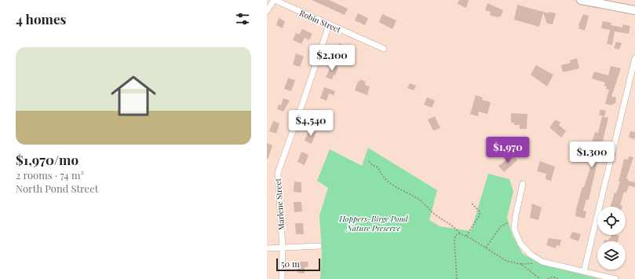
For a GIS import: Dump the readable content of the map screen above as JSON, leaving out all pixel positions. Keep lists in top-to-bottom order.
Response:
{
  "streets": {
    "street": ["Robin Street", "Marlene Street"]
  },
  "crossings": [
    ["Robin Street", "Marlene Street"]
  ],
  "parks": ["Hoppers-Birge Pond Nature Preserve"],
  "scale_bar": "50 m",
  "page": {
    "heading": "4 homes",
    "list": [
      {
        "name": "$1,970/mo",
        "note": "2 rooms · 74 m² · North Pond Street"
      }
    ],
    "price": [
      "$2,100",
      "$4,540",
      "$1,970",
      "$1,300"
    ],
    "scale": "50 m"
  }
}
